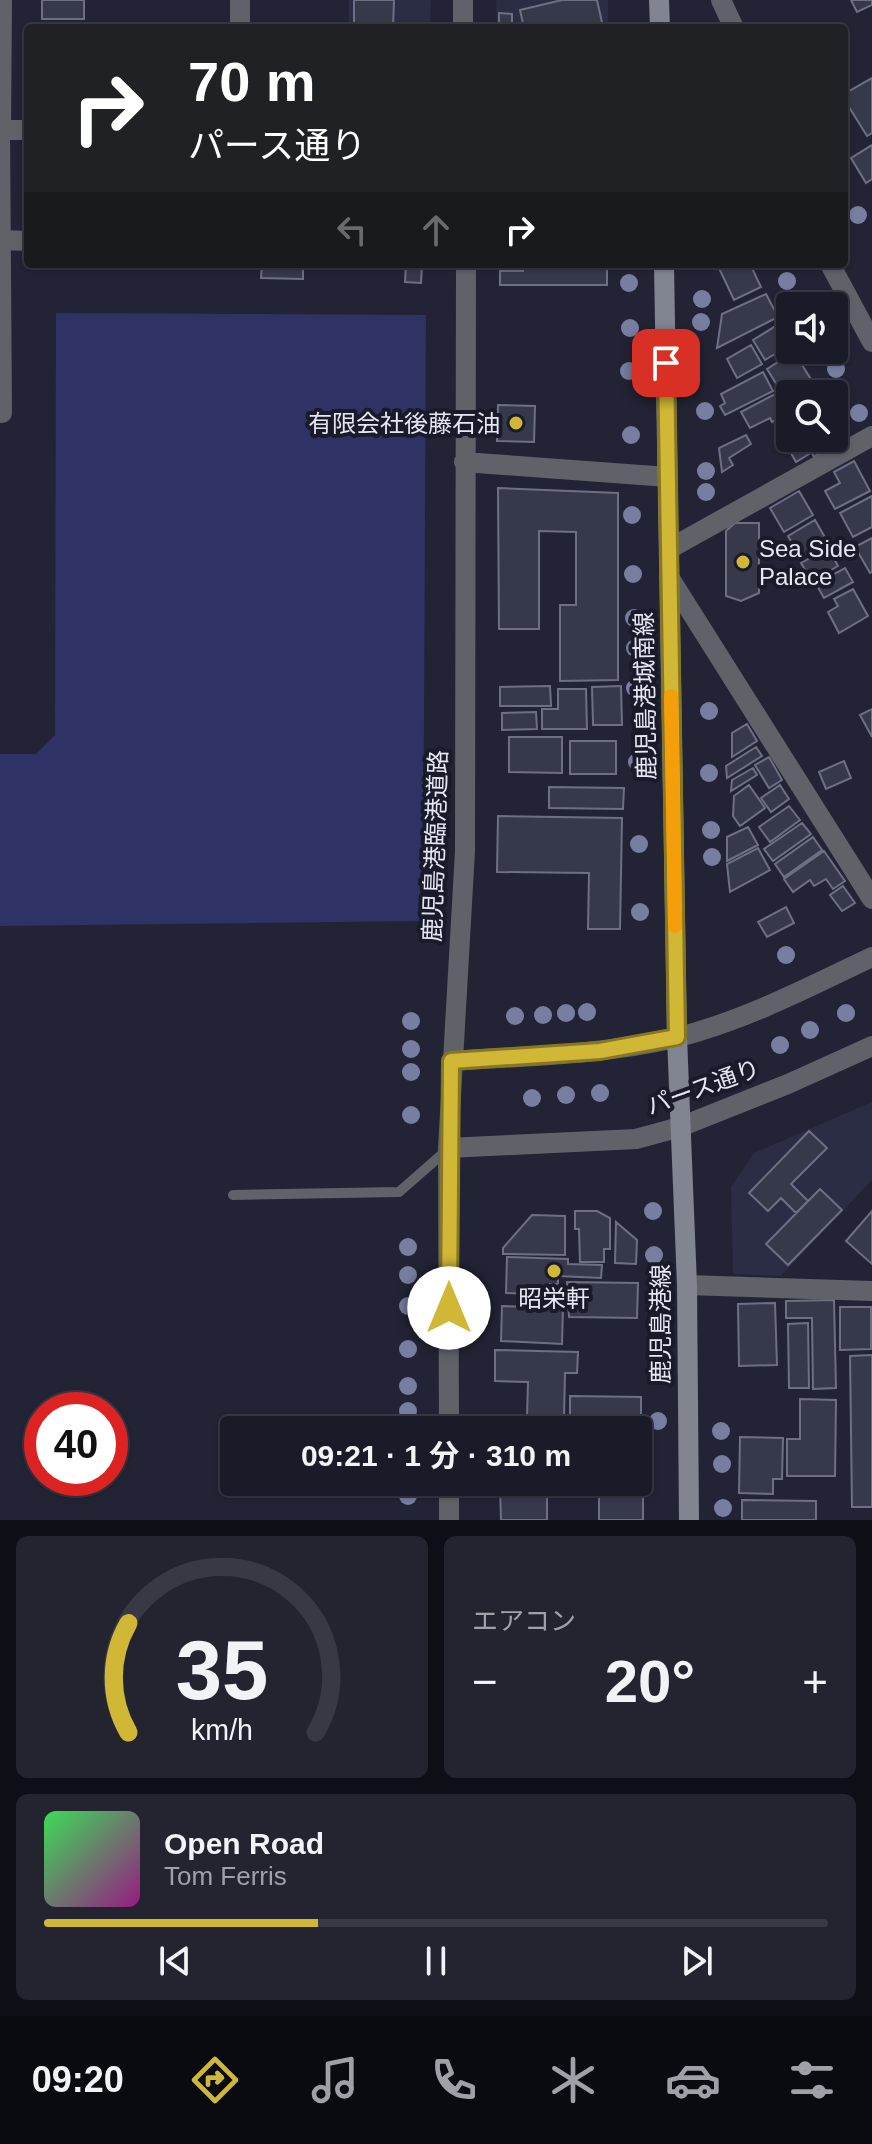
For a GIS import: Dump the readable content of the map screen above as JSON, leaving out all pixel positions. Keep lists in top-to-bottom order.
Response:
{
  "streets": {
    "main road": ["鹿児島港城南線", "鹿児島港線"],
    "street": ["鹿児島港臨港道路", "パース通り"]
  },
  "crossings": [
    ["鹿児島港城南線", "パース通り"],
    ["鹿児島港城南線", "鹿児島港線"],
    ["鹿児島港臨港道路", "パース通り"],
    ["パース通り", "鹿児島港線"]
  ],
  "places": ["有限会社後藤石油", "Sea Side Palace", "昭栄軒"],
  "page": {
    "turn": ["70 m", "パース通り"],
    "limit": "40",
    "trip": "09:21 · 1 分 · 310 m",
    "tile": "エアコン",
    "heat": ["−", "20°", "+"],
    "song": ["Open Road", "Tom Ferris"],
    "tabs": "09:20",
    "gauge": ["35", "km/h"]
  }
}
